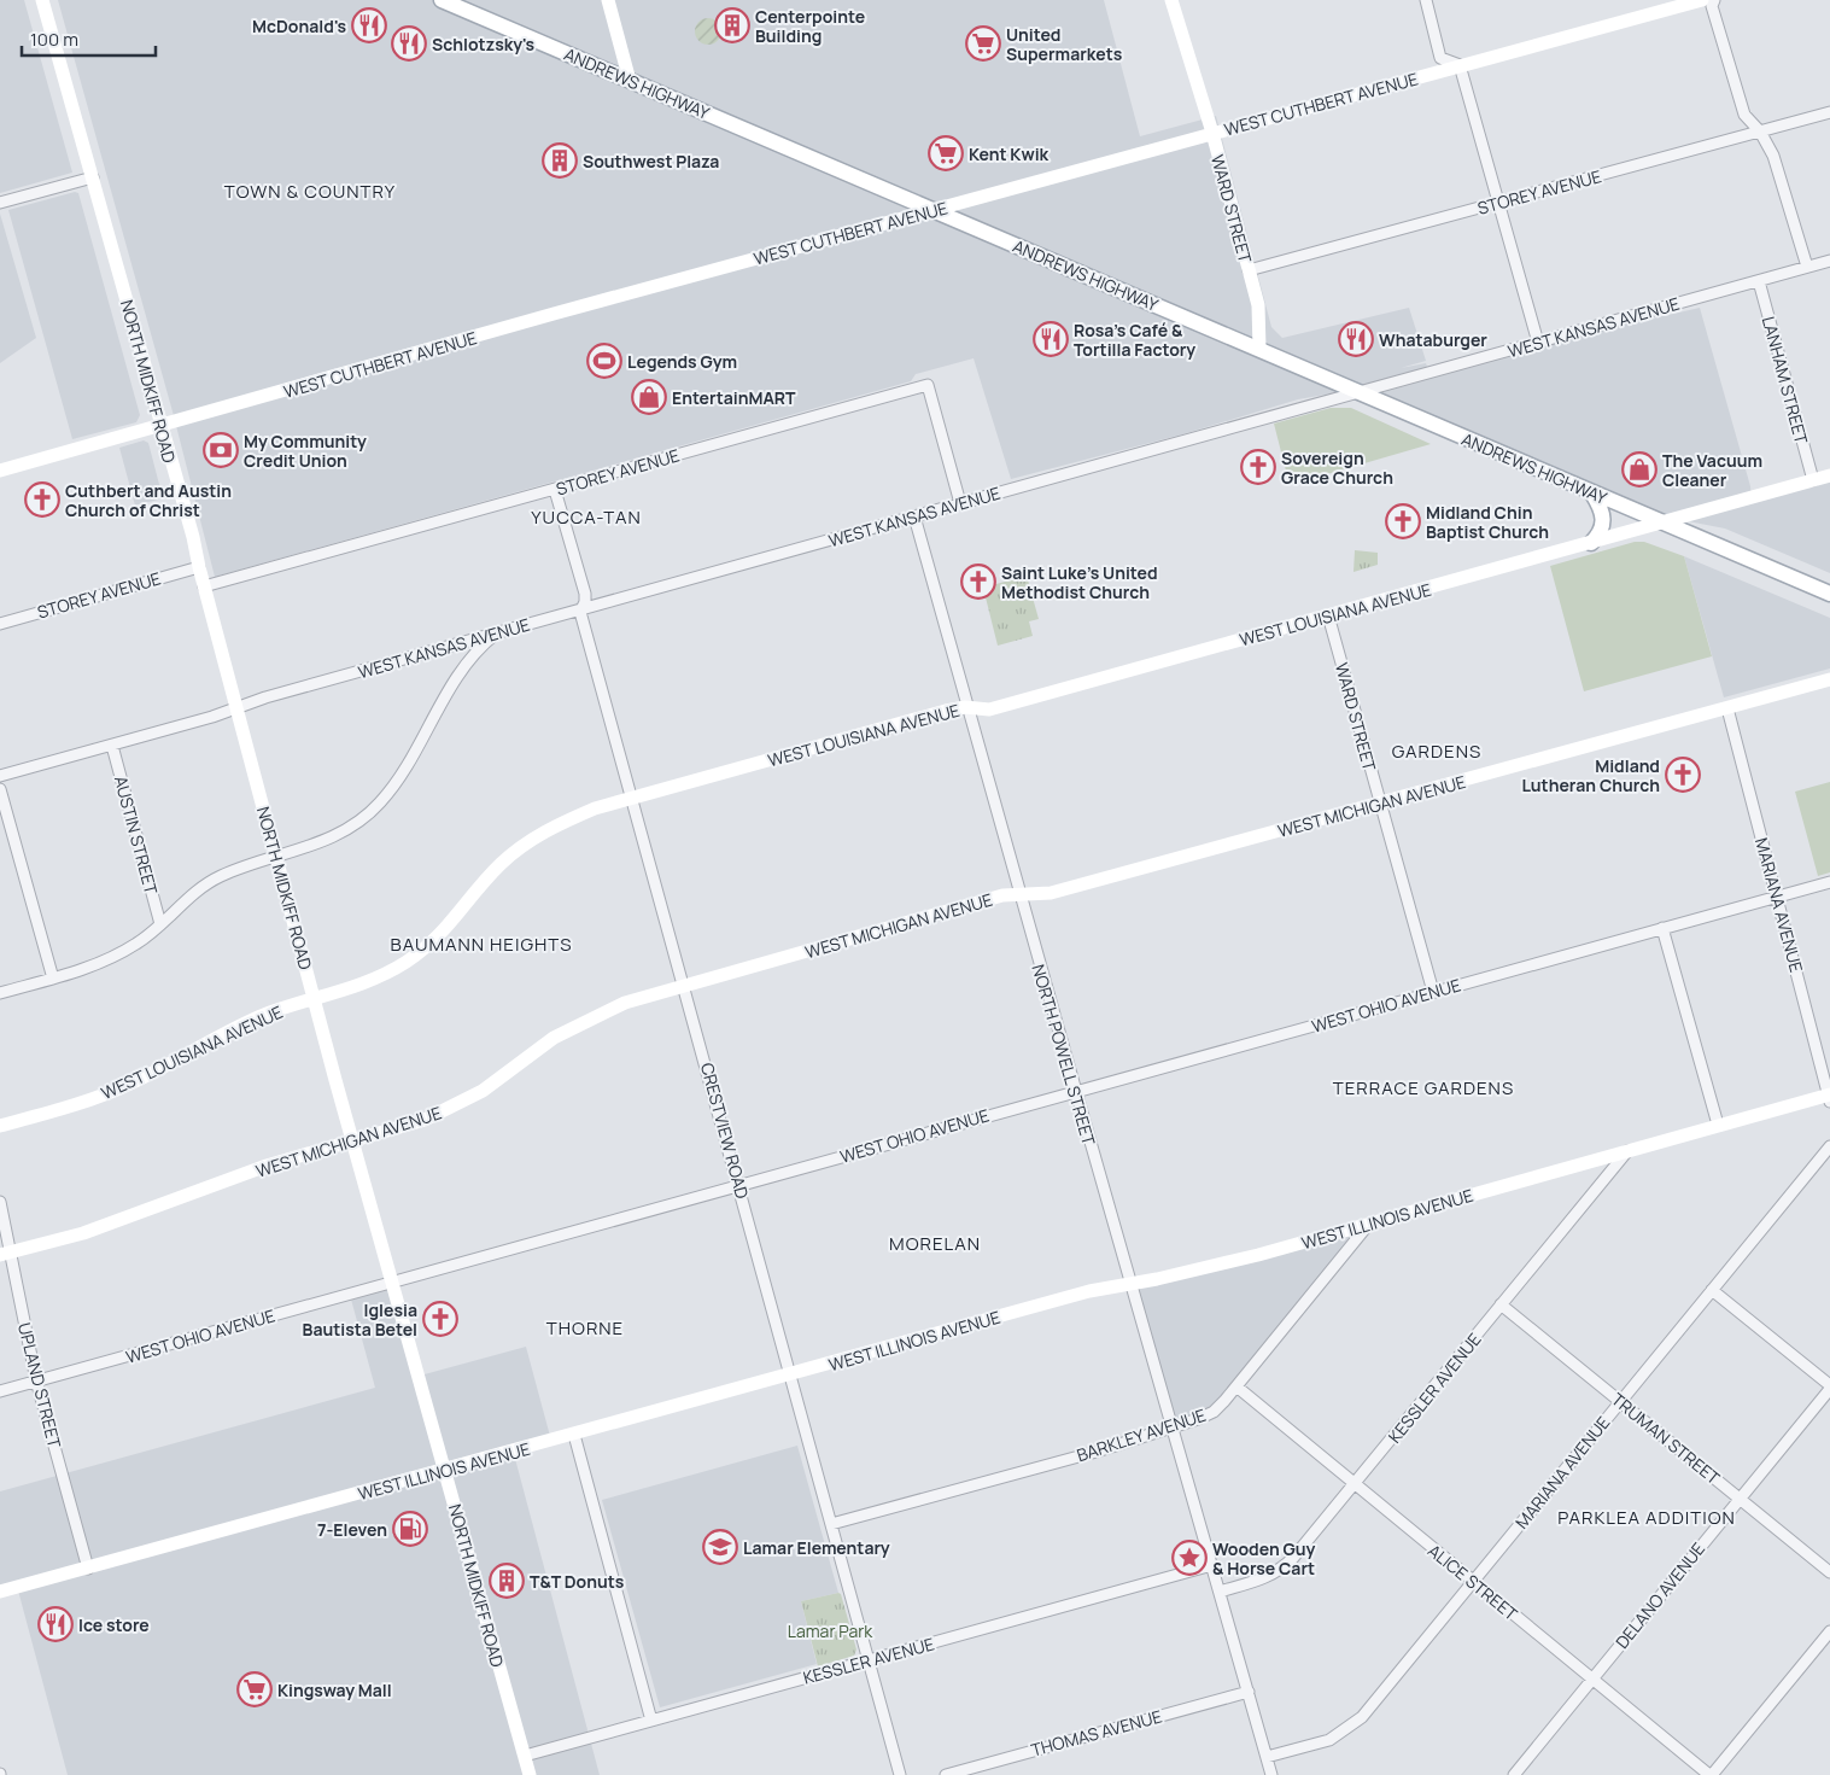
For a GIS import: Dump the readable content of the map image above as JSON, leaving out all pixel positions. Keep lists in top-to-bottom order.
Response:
{
  "streets": {
    "main road": ["ANDREWS HIGHWAY"],
    "street": [
      "WEST CUTHBERT AVENUE",
      "STOREY AVENUE",
      "WARD STREET",
      "WEST KANSAS AVENUE",
      "LANHAM STREET",
      "NORTH MIDKIFF ROAD",
      "WEST LOUISIANA AVENUE",
      "WEST MICHIGAN AVENUE",
      "AUSTIN STREET",
      "MARIANA AVENUE",
      "WEST OHIO AVENUE",
      "NORTH POWELL STREET",
      "CRESTVIEW ROAD",
      "WEST ILLINOIS AVENUE",
      "UPLAND STREET",
      "KESSLER AVENUE",
      "BARKLEY AVENUE",
      "TRUMAN STREET",
      "ALICE STREET",
      "DELANO AVENUE",
      "THOMAS AVENUE"
    ]
  },
  "crossings": [
    ["ANDREWS HIGHWAY", "WEST CUTHBERT AVENUE"],
    ["ANDREWS HIGHWAY", "WARD STREET"],
    ["ANDREWS HIGHWAY", "WEST KANSAS AVENUE"],
    ["ANDREWS HIGHWAY", "WEST LOUISIANA AVENUE"],
    ["WEST CUTHBERT AVENUE", "WARD STREET"],
    ["WEST CUTHBERT AVENUE", "NORTH MIDKIFF ROAD"],
    ["STOREY AVENUE", "WARD STREET"],
    ["STOREY AVENUE", "WEST KANSAS AVENUE"],
    ["STOREY AVENUE", "NORTH MIDKIFF ROAD"],
    ["STOREY AVENUE", "CRESTVIEW ROAD"],
    ["WARD STREET", "WEST LOUISIANA AVENUE"],
    ["WARD STREET", "WEST MICHIGAN AVENUE"],
    ["WARD STREET", "WEST OHIO AVENUE"],
    ["WEST KANSAS AVENUE", "LANHAM STREET"],
    ["WEST KANSAS AVENUE", "NORTH MIDKIFF ROAD"],
    ["WEST KANSAS AVENUE", "AUSTIN STREET"],
    ["WEST KANSAS AVENUE", "NORTH POWELL STREET"],
    ["WEST KANSAS AVENUE", "CRESTVIEW ROAD"],
    ["LANHAM STREET", "WEST LOUISIANA AVENUE"],
    ["NORTH MIDKIFF ROAD", "WEST LOUISIANA AVENUE"],
    ["NORTH MIDKIFF ROAD", "WEST MICHIGAN AVENUE"],
    ["NORTH MIDKIFF ROAD", "WEST OHIO AVENUE"],
    ["NORTH MIDKIFF ROAD", "WEST ILLINOIS AVENUE"],
    ["NORTH MIDKIFF ROAD", "KESSLER AVENUE"],
    ["WEST LOUISIANA AVENUE", "NORTH POWELL STREET"],
    ["WEST LOUISIANA AVENUE", "CRESTVIEW ROAD"],
    ["WEST MICHIGAN AVENUE", "MARIANA AVENUE"],
    ["WEST MICHIGAN AVENUE", "NORTH POWELL STREET"],
    ["WEST MICHIGAN AVENUE", "CRESTVIEW ROAD"],
    ["WEST MICHIGAN AVENUE", "UPLAND STREET"],
    ["MARIANA AVENUE", "WEST OHIO AVENUE"],
    ["MARIANA AVENUE", "NORTH POWELL STREET"],
    ["MARIANA AVENUE", "WEST ILLINOIS AVENUE"],
    ["MARIANA AVENUE", "TRUMAN STREET"],
    ["MARIANA AVENUE", "ALICE STREET"],
    ["WEST OHIO AVENUE", "NORTH POWELL STREET"],
    ["WEST OHIO AVENUE", "CRESTVIEW ROAD"],
    ["WEST OHIO AVENUE", "UPLAND STREET"],
    ["NORTH POWELL STREET", "WEST ILLINOIS AVENUE"],
    ["NORTH POWELL STREET", "KESSLER AVENUE"],
    ["NORTH POWELL STREET", "BARKLEY AVENUE"],
    ["NORTH POWELL STREET", "THOMAS AVENUE"],
    ["CRESTVIEW ROAD", "WEST ILLINOIS AVENUE"],
    ["CRESTVIEW ROAD", "KESSLER AVENUE"],
    ["CRESTVIEW ROAD", "BARKLEY AVENUE"],
    ["WEST ILLINOIS AVENUE", "UPLAND STREET"],
    ["WEST ILLINOIS AVENUE", "KESSLER AVENUE"],
    ["WEST ILLINOIS AVENUE", "BARKLEY AVENUE"],
    ["KESSLER AVENUE", "TRUMAN STREET"],
    ["KESSLER AVENUE", "ALICE STREET"],
    ["BARKLEY AVENUE", "ALICE STREET"],
    ["TRUMAN STREET", "DELANO AVENUE"],
    ["ALICE STREET", "DELANO AVENUE"]
  ],
  "districts": [
    "TOWN & COUNTRY",
    "YUCCA-TAN",
    "GARDENS",
    "BAUMANN HEIGHTS",
    "TERRACE GARDENS",
    "MORELAN",
    "THORNE",
    "PARKLEA ADDITION"
  ],
  "parks": ["Lamar Park"],
  "places": {
    "restaurant": [
      "McDonald's",
      "Schlotzsky's",
      "Rosa's Café & Tortilla Factory",
      "Whataburger",
      "Ice store"
    ],
    "building": ["Centerpointe Building", "Southwest Plaza", "T&T Donuts"],
    "supermarket": ["United Supermarkets", "Kent Kwik", "Kingsway Mall"],
    "sports": ["Legends Gym"],
    "shop": ["EntertainMART", "The Vacuum Cleaner"],
    "bank": ["My Community Credit Union"],
    "church": [
      "Sovereign Grace Church",
      "Cuthbert and Austin Church of Christ",
      "Midland Chin Baptist Church",
      "Saint Luke's United Methodist Church",
      "Midland Lutheran Church",
      "Iglesia Bautista Betel"
    ],
    "fuel station": ["7-Eleven"],
    "school or university": ["Lamar Elementary"],
    "place": ["Wooden Guy & Horse Cart"]
  },
  "scale_bar": "100 m"
}
